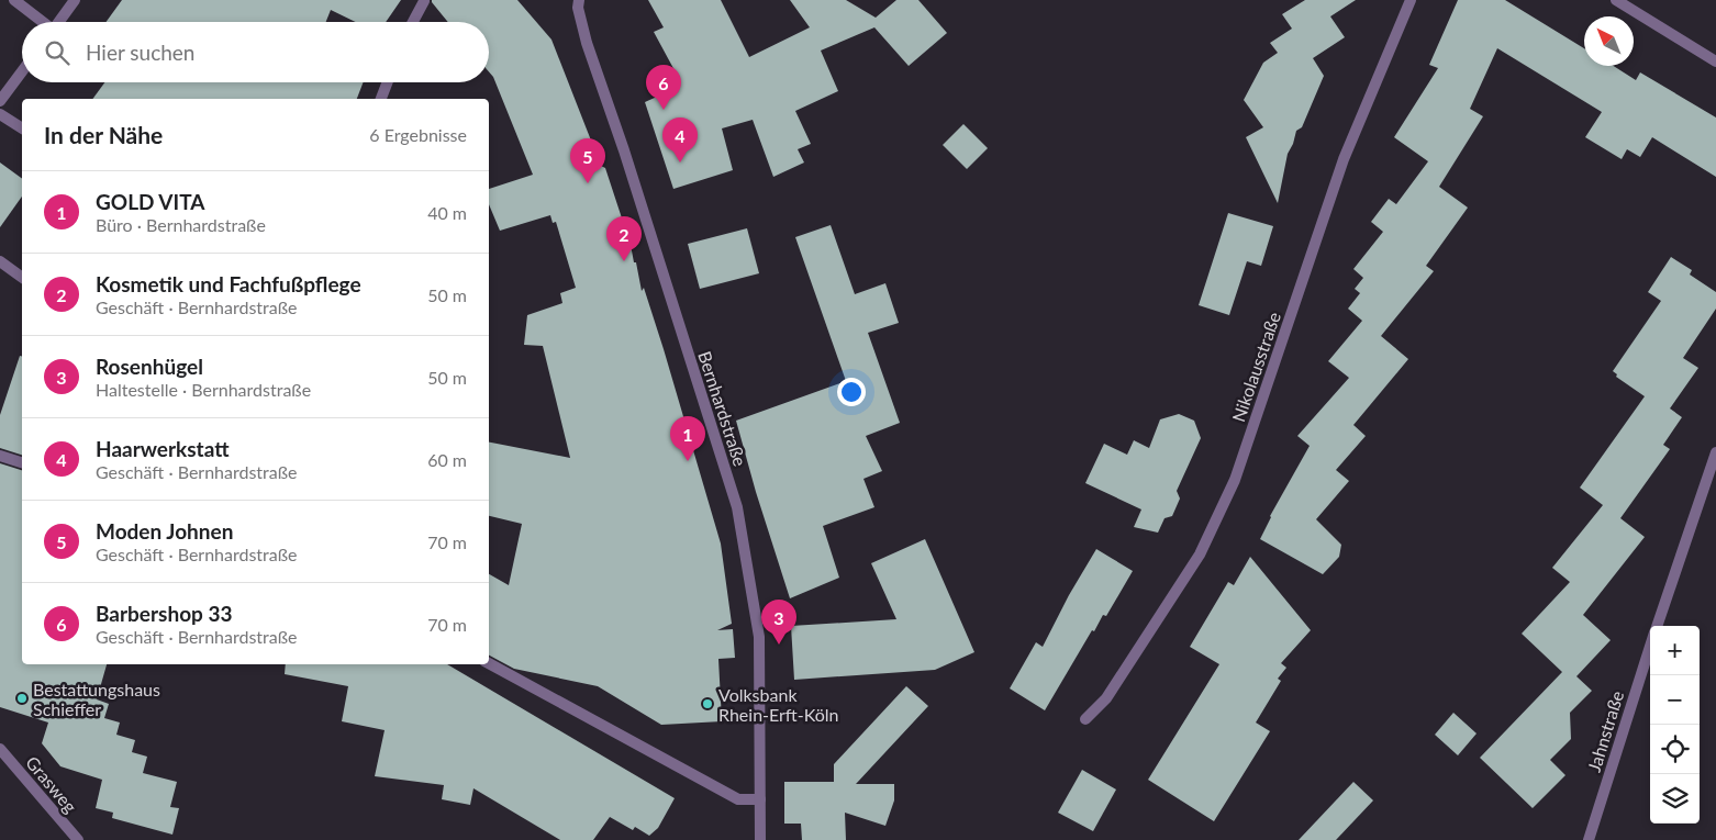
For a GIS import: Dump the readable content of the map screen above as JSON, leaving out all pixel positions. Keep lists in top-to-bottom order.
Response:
{
  "streets": {
    "street": [
      "Nikolausstraße",
      "Bernhardstraße",
      "Jahnstraße",
      "Grasweg"
    ]
  },
  "places": ["Bestattungshaus Schieffer", "Volksbank Rhein-Erft-Köln"],
  "north": "top left",
  "page": {
    "search": "Hier suchen",
    "pins": [
      "6",
      "4",
      "5",
      "2",
      "1",
      "3"
    ],
    "heading": ["In der Nähe", "6 Ergebnisse"],
    "list": [
      {
        "mark": "1",
        "name": "GOLD VITA",
        "note": "Büro · Bernhardstraße",
        "value": "40 m"
      },
      {
        "mark": "2",
        "name": "Kosmetik und Fachfußpflege",
        "note": "Geschäft · Bernhardstraße",
        "value": "50 m"
      },
      {
        "mark": "3",
        "name": "Rosenhügel",
        "note": "Haltestelle · Bernhardstraße",
        "value": "50 m"
      },
      {
        "mark": "4",
        "name": "Haarwerkstatt",
        "note": "Geschäft · Bernhardstraße",
        "value": "60 m"
      },
      {
        "mark": "5",
        "name": "Moden Johnen",
        "note": "Geschäft · Bernhardstraße",
        "value": "70 m"
      },
      {
        "mark": "6",
        "name": "Barbershop 33",
        "note": "Geschäft · Bernhardstraße",
        "value": "70 m"
      }
    ],
    "map_buttons": ["+", "−"]
  }
}
